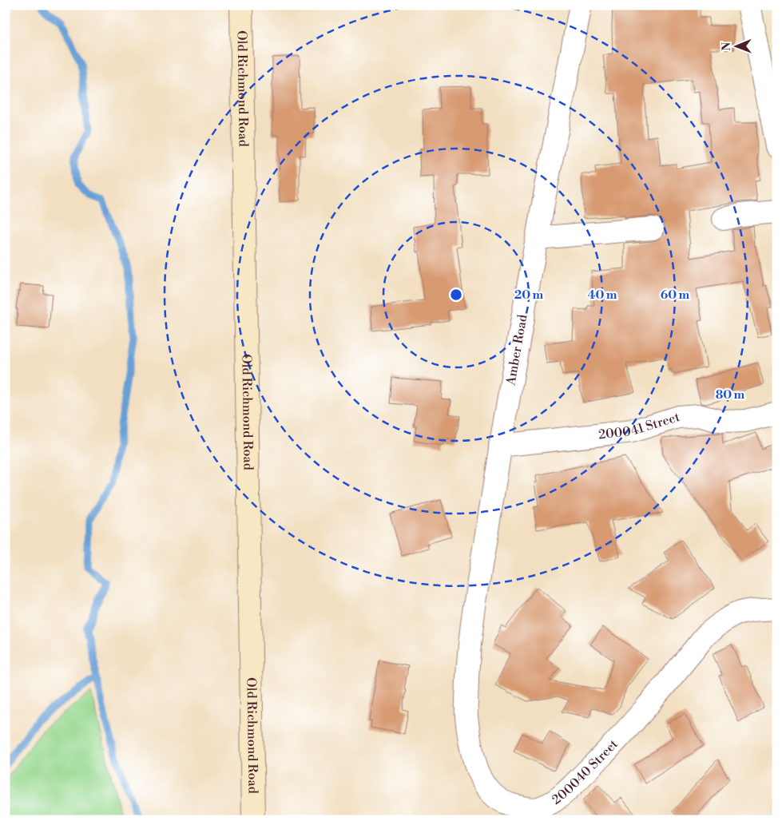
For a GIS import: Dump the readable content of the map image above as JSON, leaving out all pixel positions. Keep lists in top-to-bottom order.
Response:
{
  "streets": {
    "street": [
      "Old Richmond Road",
      "Amber Road",
      "200041 Street",
      "200040 Street"
    ]
  },
  "crossings": [
    ["Amber Road", "200041 Street"],
    ["Amber Road", "200040 Street"]
  ],
  "north": "left",
  "rings": [
    "20 m",
    "40 m",
    "60 m",
    "80 m"
  ]
}
